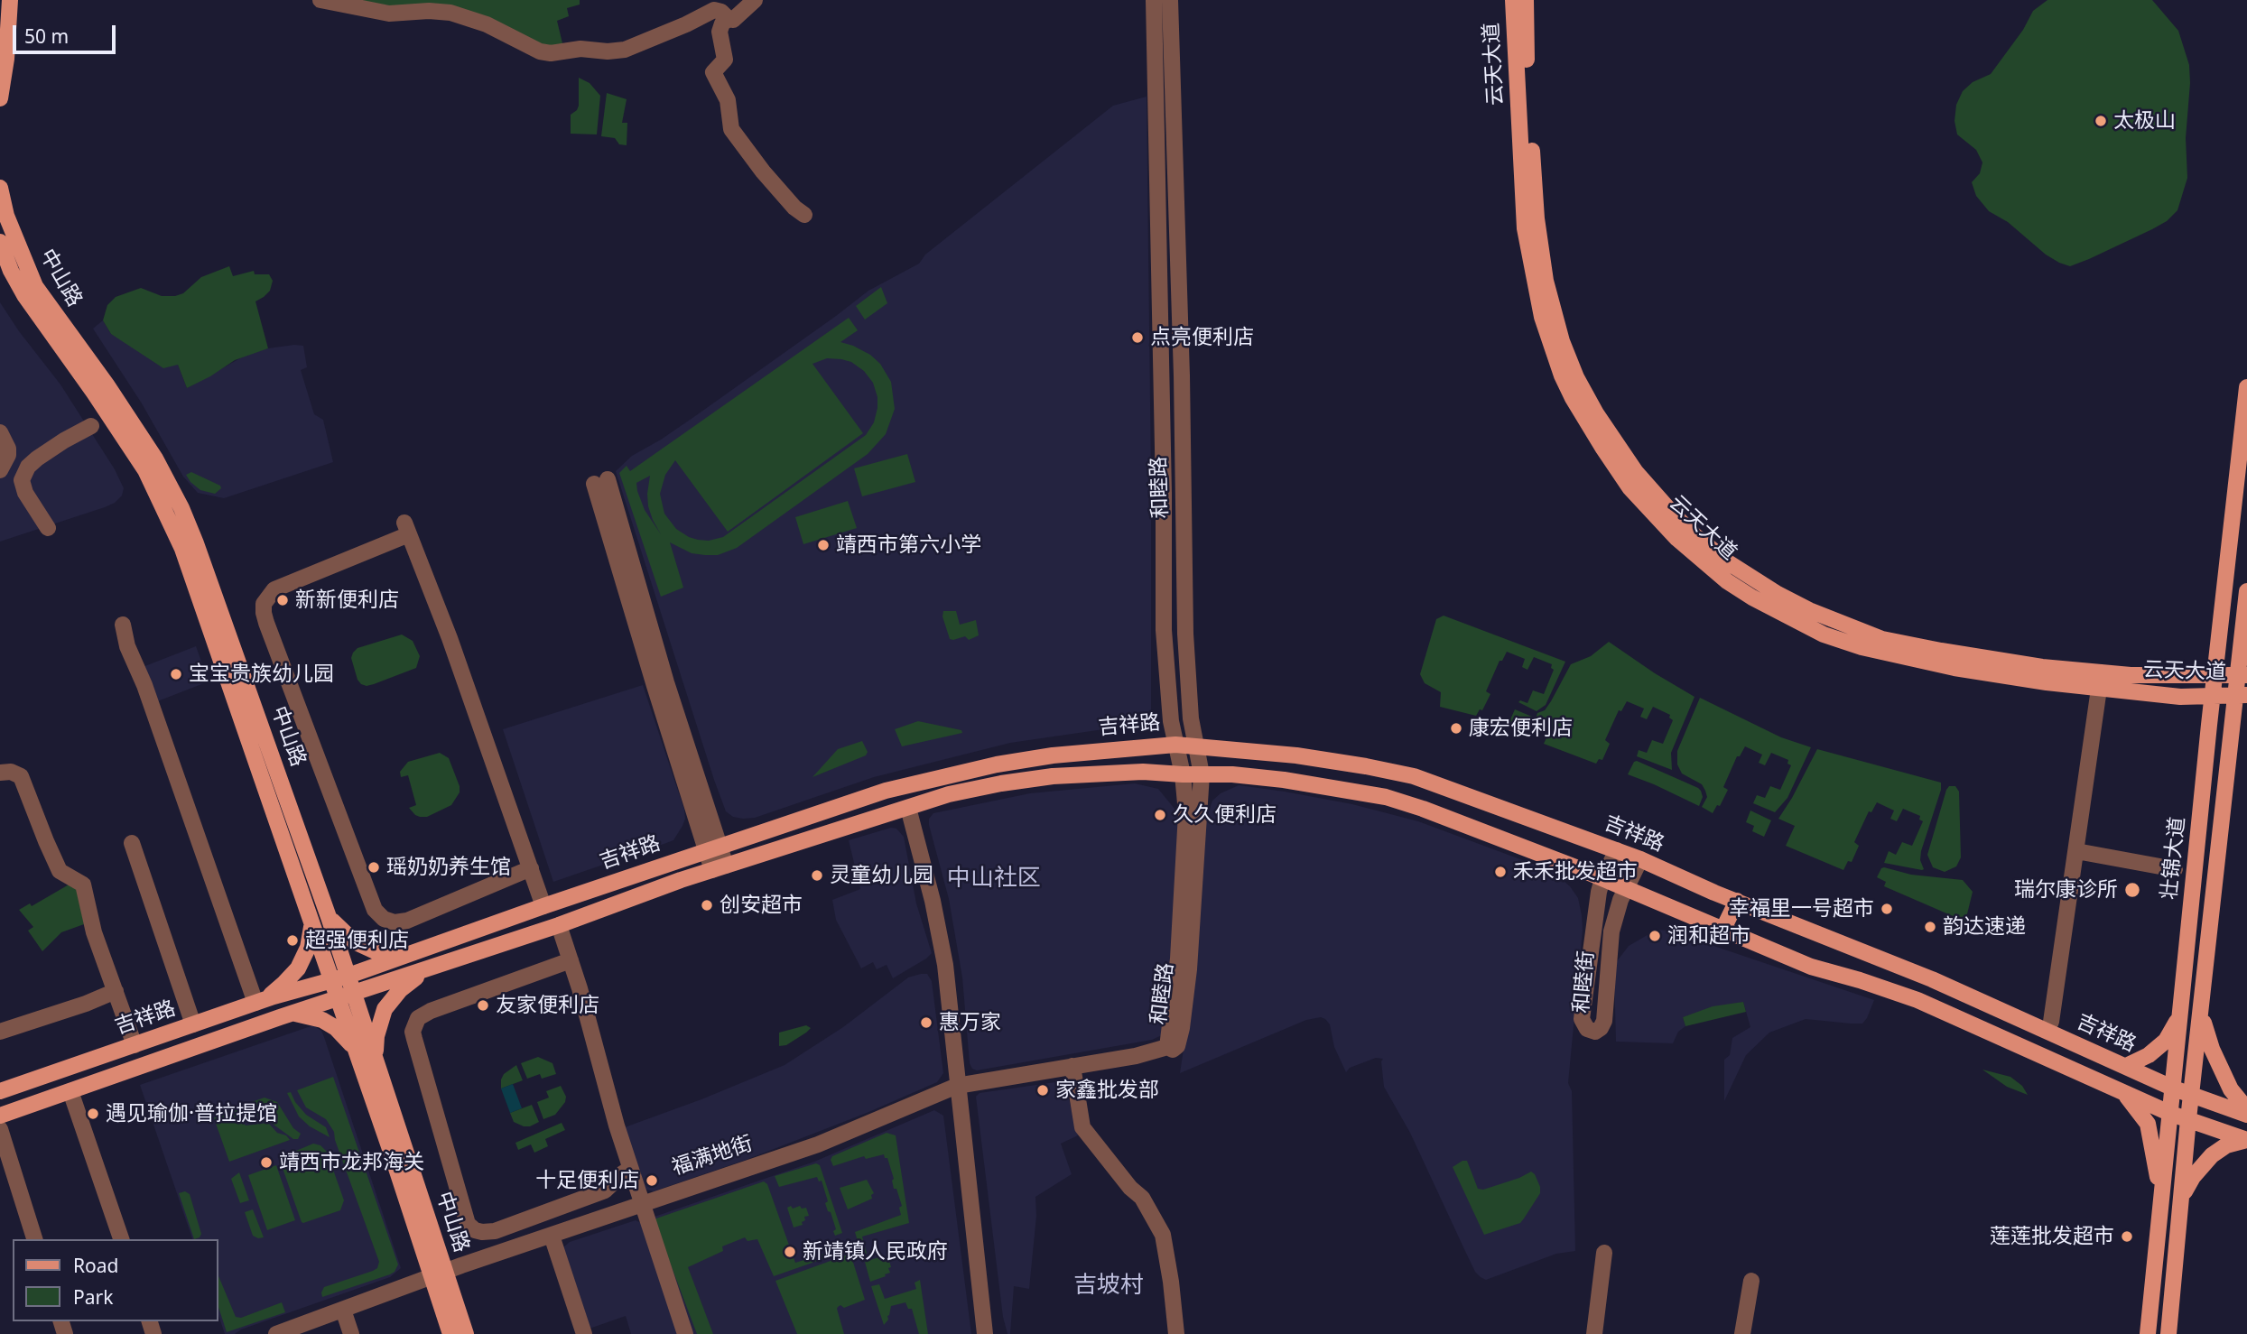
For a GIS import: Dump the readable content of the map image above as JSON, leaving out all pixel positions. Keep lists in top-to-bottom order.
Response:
{
  "streets": {
    "main road": [
      "云天大道",
      "中山路",
      "吉祥路",
      "壮锦大道"
    ],
    "street": ["和睦路", "和睦街", "福满地街"]
  },
  "crossings": [
    ["云天大道", "壮锦大道"],
    ["中山路", "吉祥路"],
    ["中山路", "福满地街"],
    ["和睦路", "吉祥路"],
    ["和睦路", "福满地街"],
    ["吉祥路", "壮锦大道"],
    ["吉祥路", "和睦街"]
  ],
  "districts": ["中山社区", "吉坡村"],
  "places": [
    "太极山",
    "点亮便利店",
    "靖西市第六小学",
    "新新便利店",
    "宝宝贵族幼儿园",
    "康宏便利店",
    "久久便利店",
    "瑶奶奶养生馆",
    "禾禾批发超市",
    "灵童幼儿园",
    "瑞尔康诊所",
    "创安超市",
    "幸福里一号超市",
    "韵达速递",
    "润和超市",
    "超强便利店",
    "友家便利店",
    "惠万家",
    "家鑫批发部",
    "遇见瑜伽·普拉提馆",
    "靖西市龙邦海关",
    "十足便利店",
    "莲莲批发超市",
    "新靖镇人民政府"
  ],
  "legend": ["Road", "Park"],
  "scale_bar": "50 m"
}
